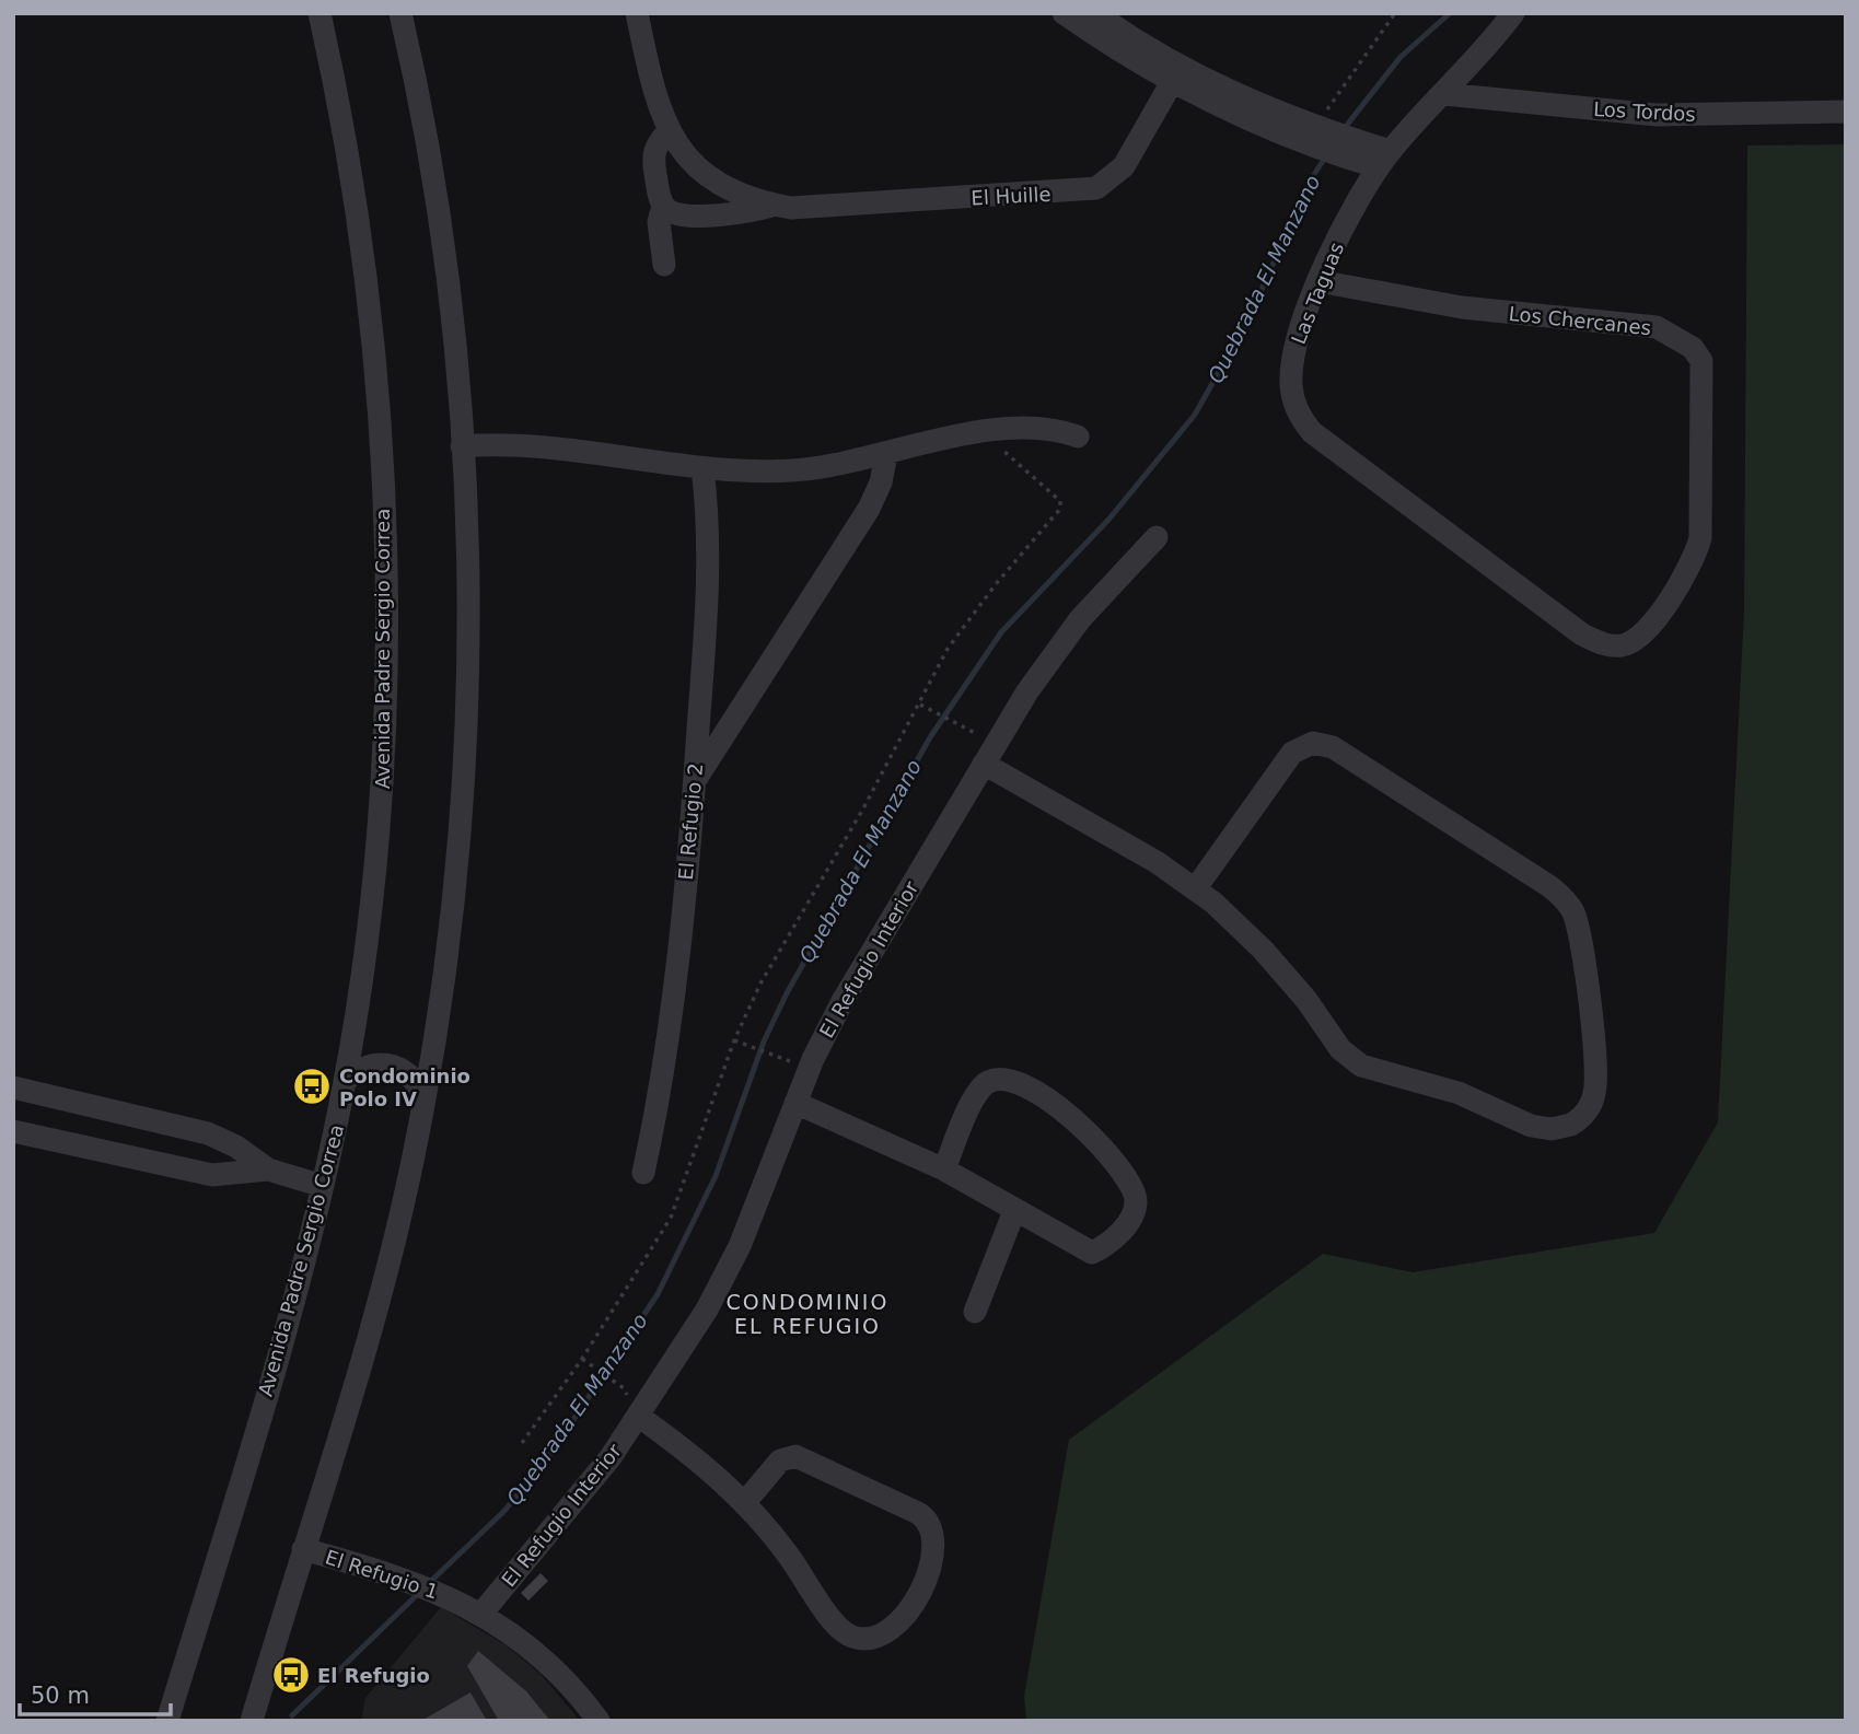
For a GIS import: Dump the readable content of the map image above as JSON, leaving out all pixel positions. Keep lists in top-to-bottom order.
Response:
{
  "streets": {
    "street": [
      "Los Tordos",
      "El Huille",
      "Las Taguas",
      "Los Chercanes",
      "Avenida Padre Sergio Correa",
      "El Refugio 2",
      "El Refugio Interior",
      "El Refugio 1"
    ]
  },
  "crossings": [
    ["Los Tordos", "Las Taguas"],
    ["Las Taguas", "Los Chercanes"],
    ["El Refugio Interior", "El Refugio 1"]
  ],
  "districts": ["CONDOMINIO EL REFUGIO"],
  "water": ["Quebrada El Manzano"],
  "places": {
    "bus stop": ["Condominio Polo IV", "El Refugio"]
  },
  "scale_bar": "50 m"
}
